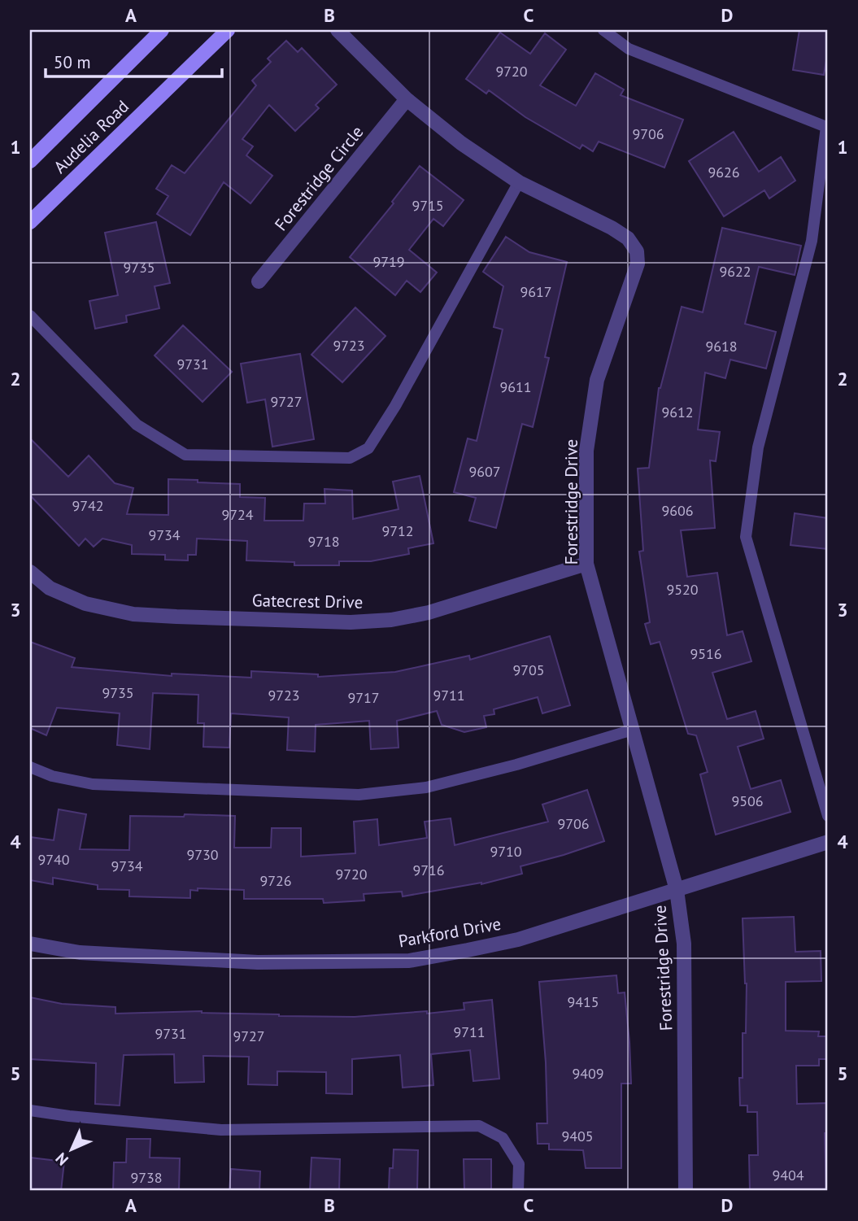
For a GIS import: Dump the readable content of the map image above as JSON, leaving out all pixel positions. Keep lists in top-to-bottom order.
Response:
{
  "streets": {
    "main road": ["Audelia Road"],
    "street": [
      "Forestridge Circle",
      "Forestridge Drive",
      "Gatecrest Drive",
      "Parkford Drive"
    ]
  },
  "crossings": [
    ["Forestridge Circle", "Forestridge Drive"],
    ["Forestridge Drive", "Gatecrest Drive"],
    ["Forestridge Drive", "Parkford Drive"]
  ],
  "house_numbers": [
    "9720",
    "9706",
    "9626",
    "9715",
    "9719",
    "9735",
    "9622",
    "9617",
    "9723",
    "9618",
    "9731",
    "9611",
    "9727",
    "9612",
    "9607",
    "9742",
    "9606",
    "9724",
    "9712",
    "9734",
    "9718",
    "9520",
    "9516",
    "9705",
    "9735",
    "9723",
    "9711",
    "9717",
    "9506",
    "9706",
    "9710",
    "9730",
    "9740",
    "9734",
    "9716",
    "9720",
    "9726",
    "9415",
    "9711",
    "9731",
    "9727",
    "9409",
    "9405",
    "9404",
    "9738"
  ],
  "scale_bar": "50 m",
  "north": "bottom left",
  "grid": {
    "columns": [
      "A",
      "B",
      "C",
      "D"
    ],
    "rows": [
      "1",
      "2",
      "3",
      "4",
      "5"
    ]
  }
}
